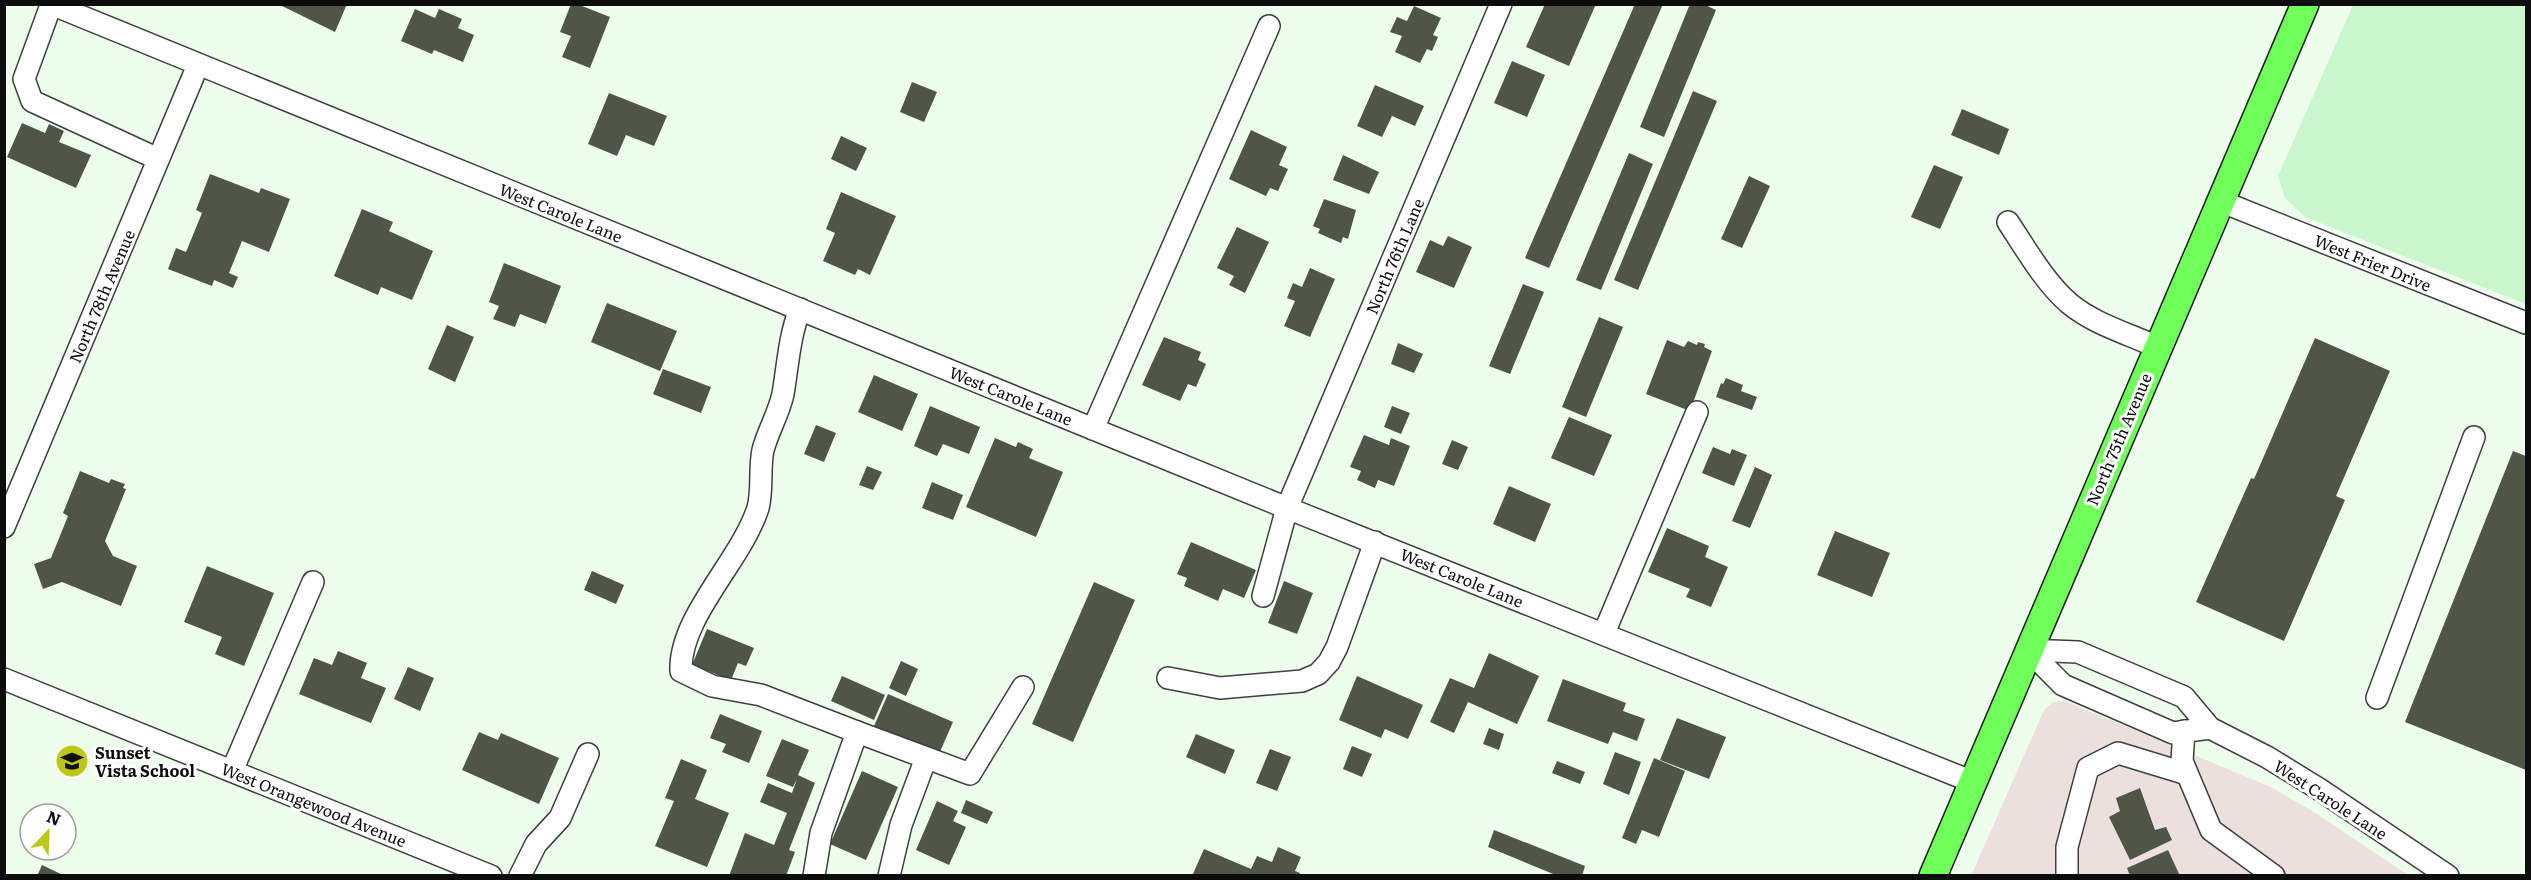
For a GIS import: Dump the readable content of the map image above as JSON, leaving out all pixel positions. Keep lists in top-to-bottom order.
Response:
{
  "streets": {
    "main road": ["North 75th Avenue"],
    "street": [
      "West Carole Lane",
      "North 76th Lane",
      "West Frier Drive",
      "North 78th Avenue",
      "West Orangewood Avenue"
    ]
  },
  "crossings": [
    ["West Carole Lane", "North 76th Lane"],
    ["West Carole Lane", "North 78th Avenue"],
    ["West Carole Lane", "North 75th Avenue"],
    ["West Frier Drive", "North 75th Avenue"]
  ],
  "places": {
    "school or university": ["Sunset Vista School"]
  },
  "north": "top right"
}
